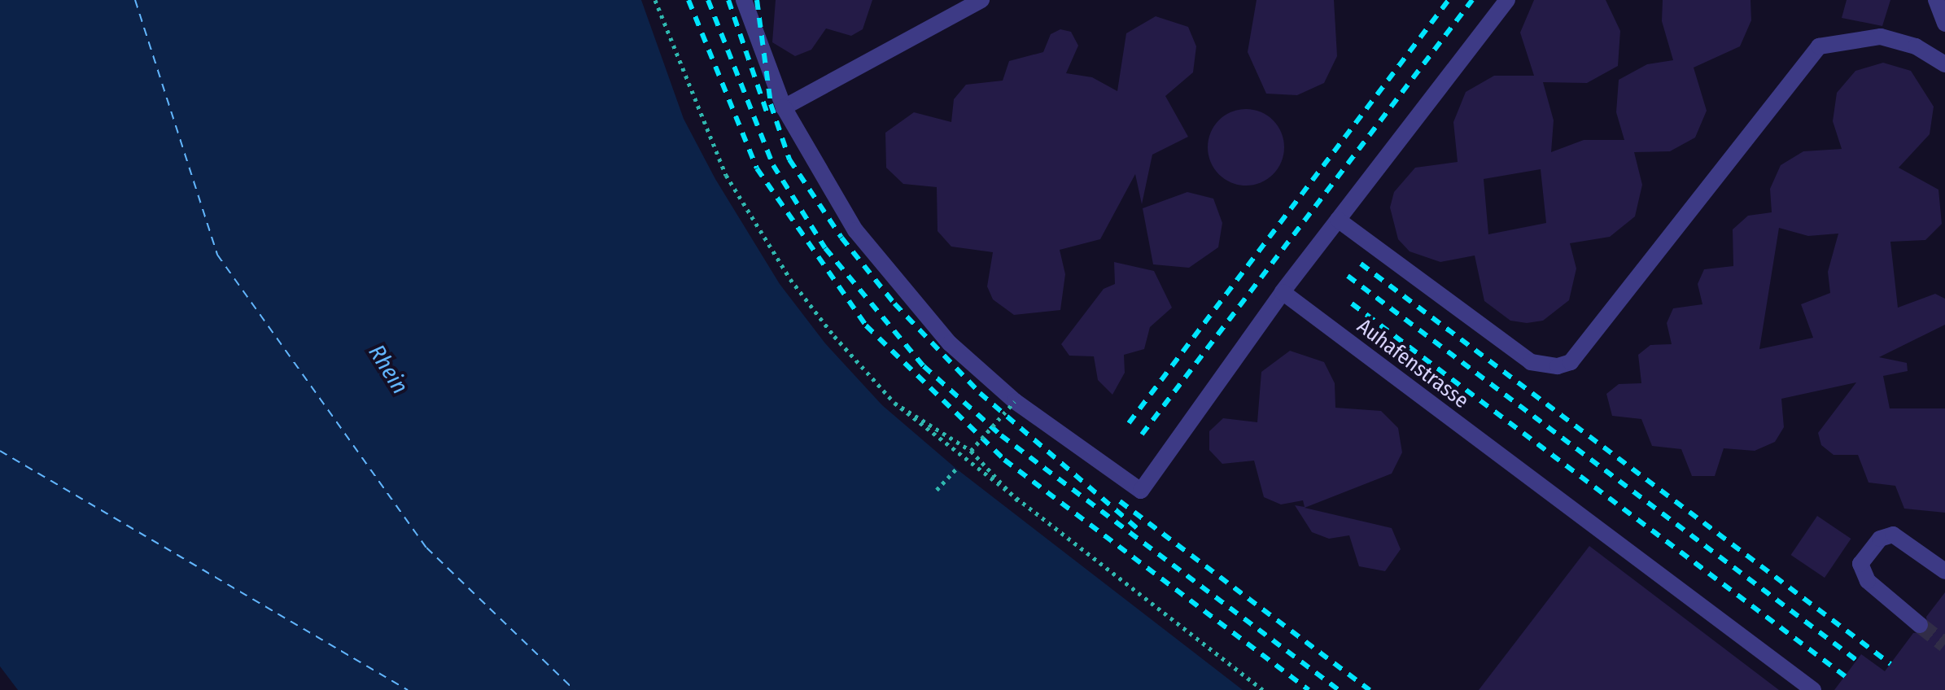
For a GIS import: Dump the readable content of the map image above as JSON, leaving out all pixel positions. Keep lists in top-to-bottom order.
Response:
{
  "streets": {
    "street": ["Auhafenstrasse"]
  },
  "water": ["Rhein"]
}
